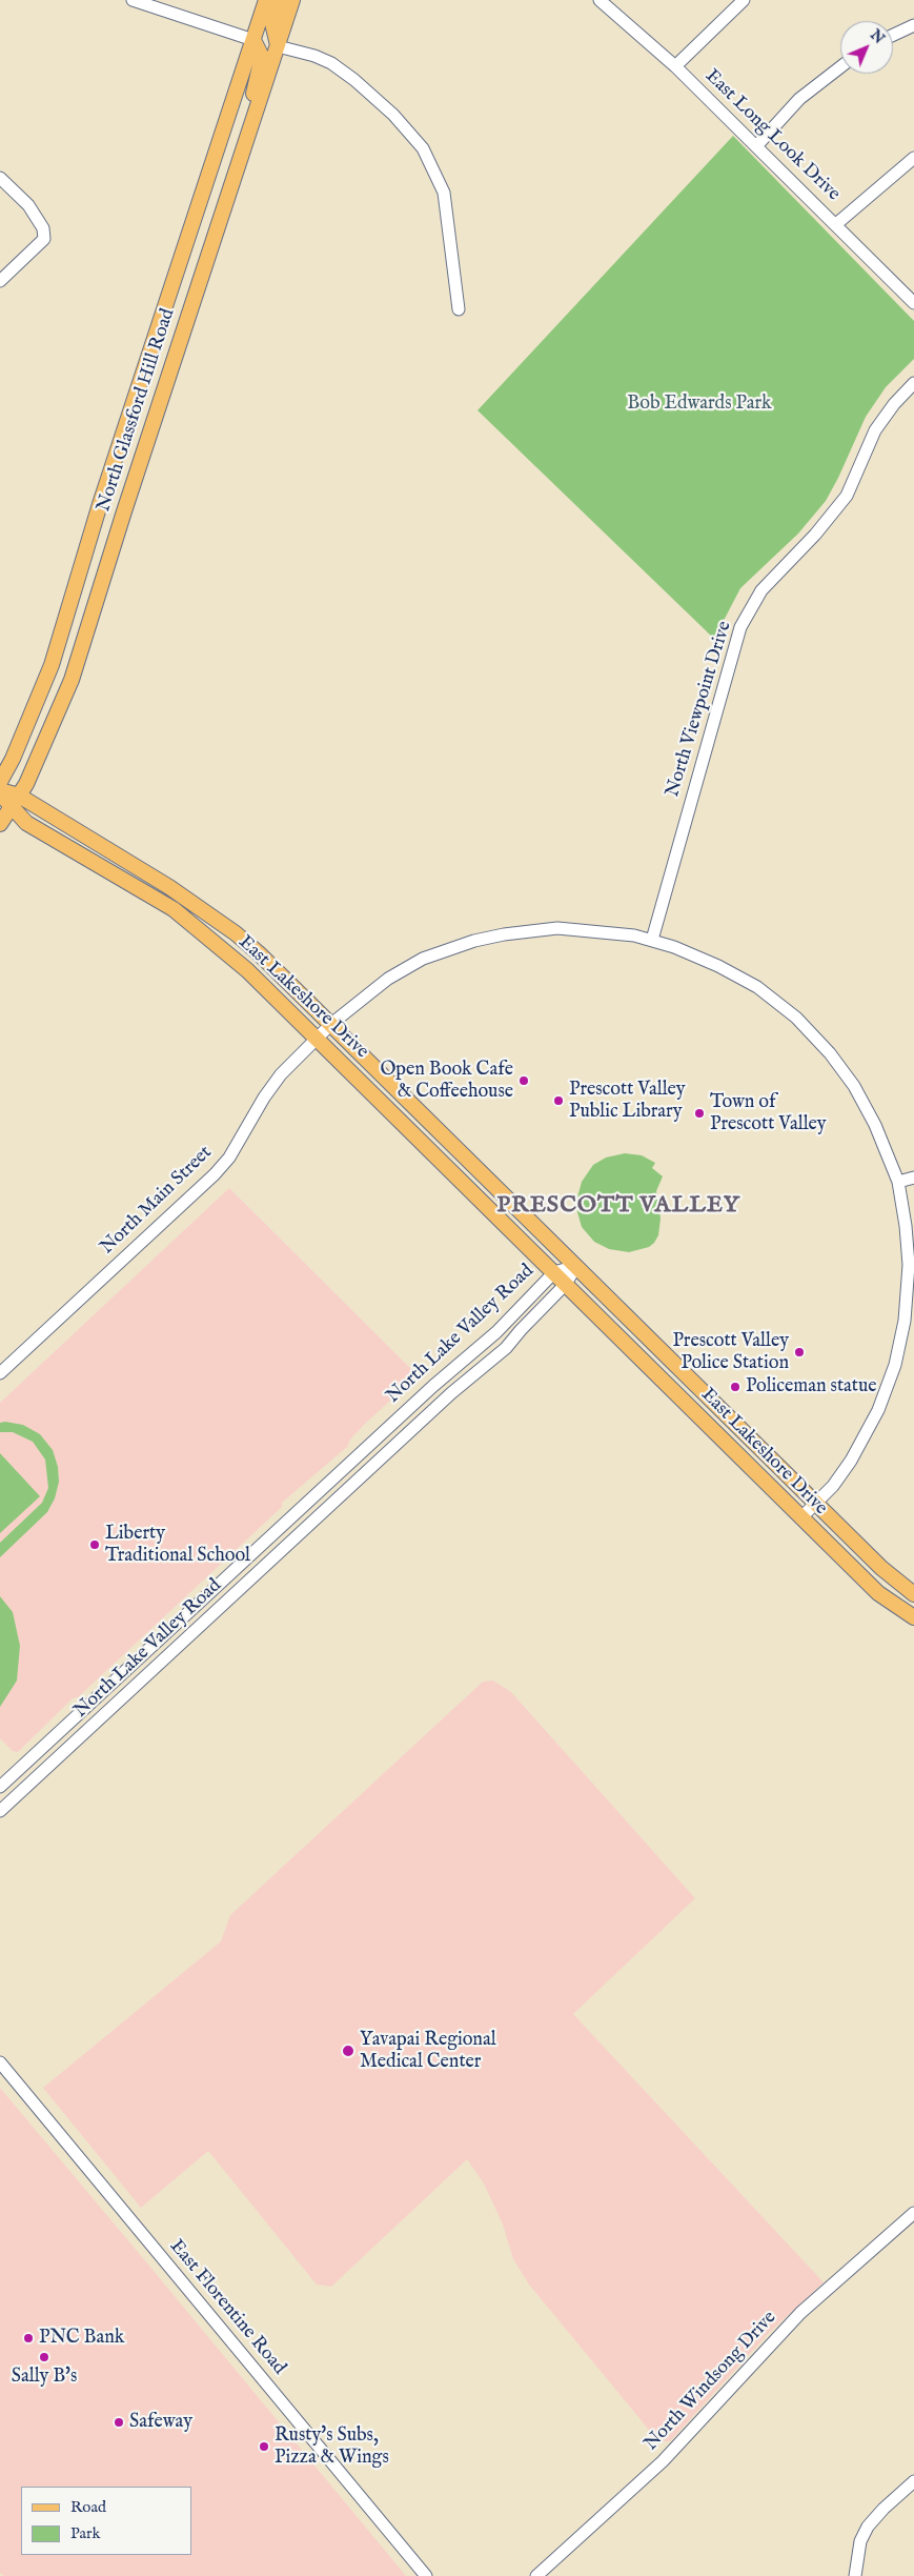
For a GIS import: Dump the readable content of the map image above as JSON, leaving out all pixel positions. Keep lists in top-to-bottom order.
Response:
{
  "streets": {
    "main road": ["North Glassford Hill Road", "East Lakeshore Drive"],
    "street": [
      "East Long Look Drive",
      "North Viewpoint Drive",
      "North Main Street",
      "North Lake Valley Road",
      "East Florentine Road",
      "North Windsong Drive"
    ]
  },
  "crossings": [
    ["North Glassford Hill Road", "East Lakeshore Drive"],
    ["North Viewpoint Drive", "North Main Street"],
    ["East Lakeshore Drive", "North Main Street"],
    ["East Lakeshore Drive", "North Lake Valley Road"]
  ],
  "districts": ["PRESCOTT VALLEY"],
  "parks": ["Bob Edwards Park"],
  "places": [
    "Open Book Cafe & Coffeehouse",
    "Prescott Valley Public Library",
    "Town of Prescott Valley",
    "Prescott Valley Police Station",
    "Policeman statue",
    "Liberty Traditional School",
    "Yavapai Regional Medical Center",
    "PNC Bank",
    "Sally B's",
    "Safeway",
    "Rusty's Subs, Pizza & Wings"
  ],
  "legend": ["Road", "Park"],
  "north": "top right"
}
